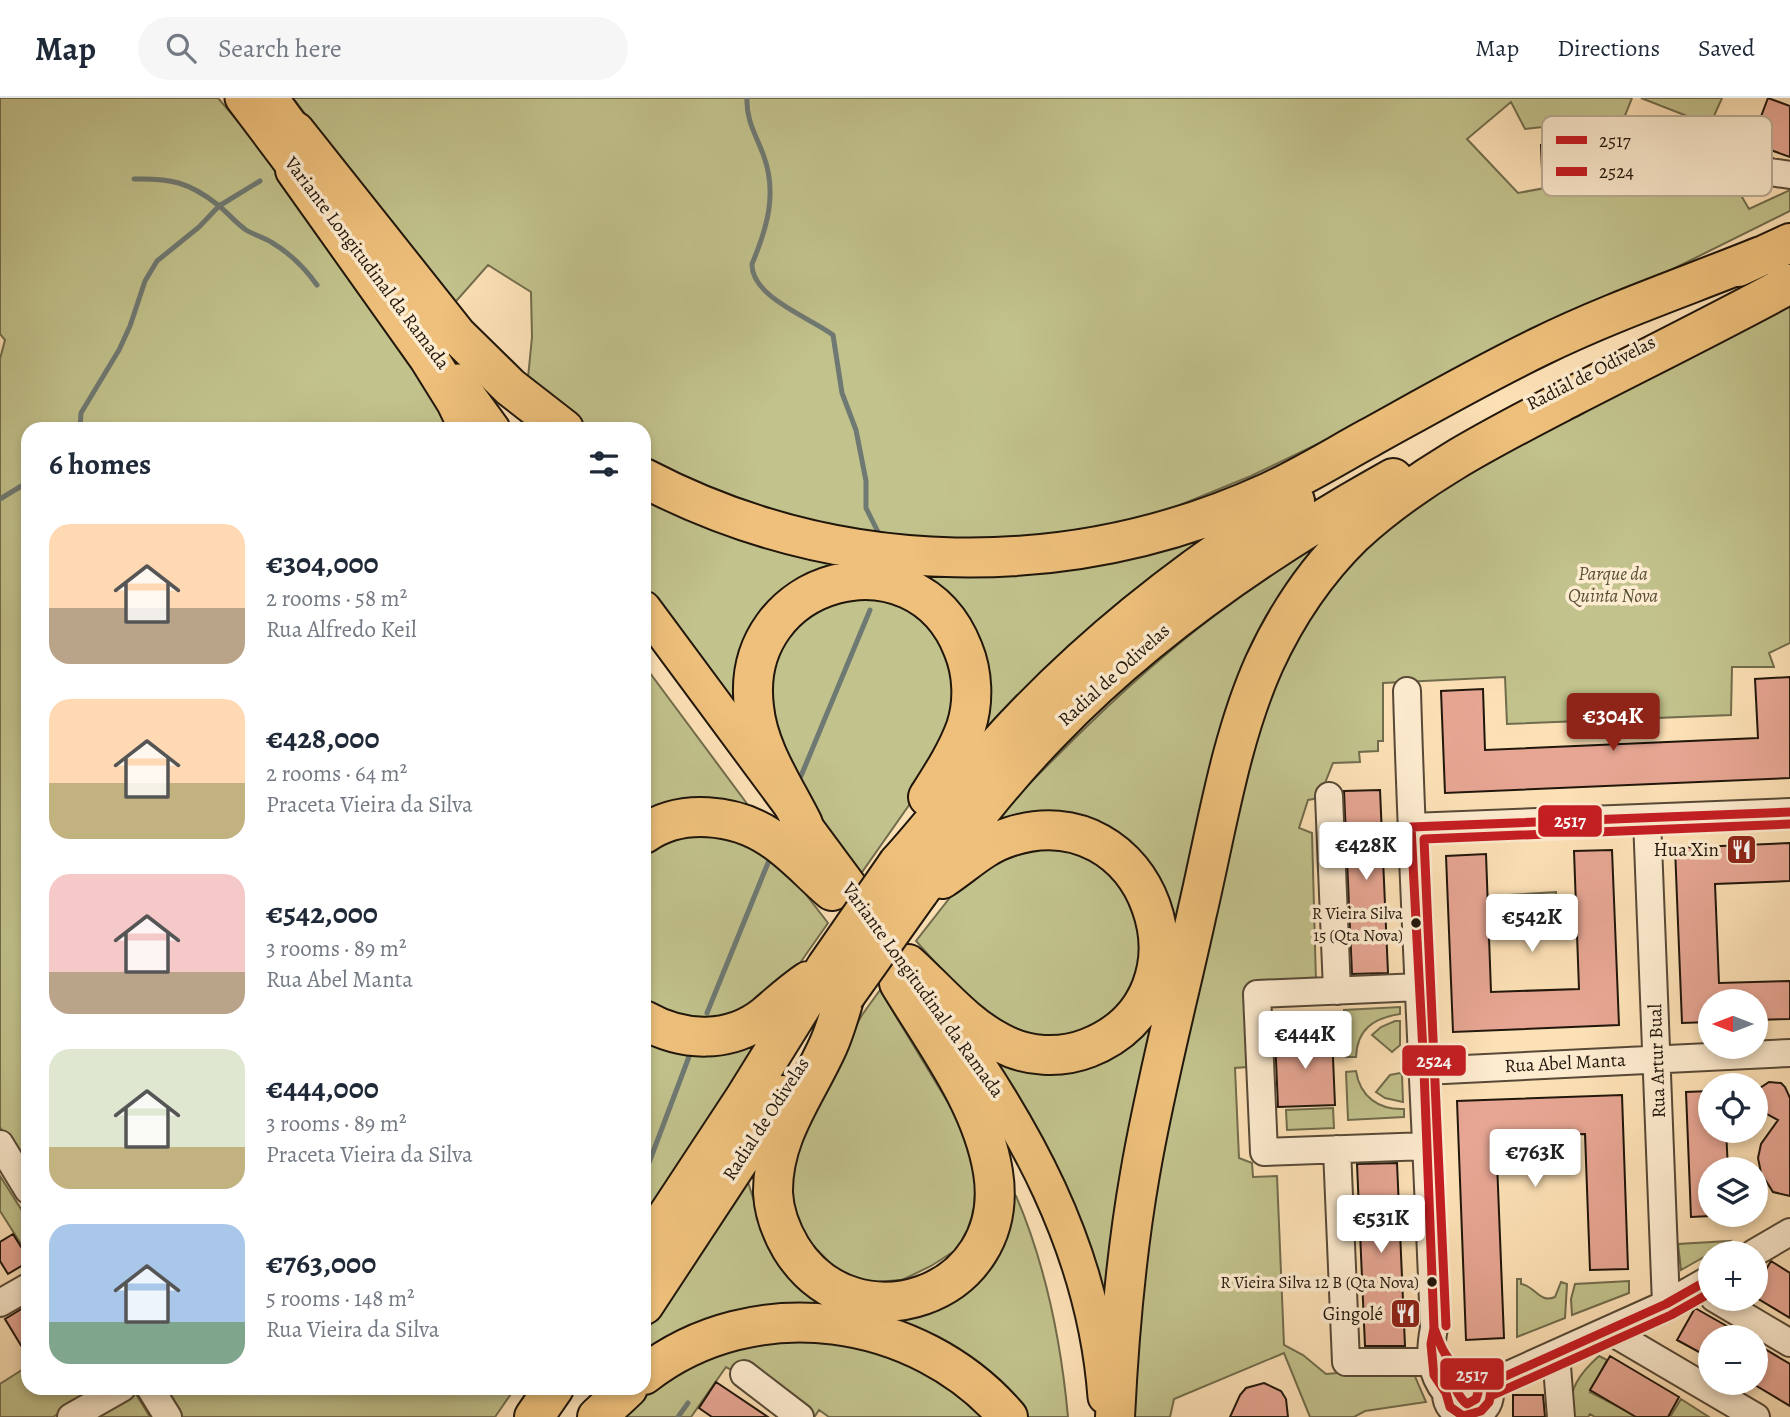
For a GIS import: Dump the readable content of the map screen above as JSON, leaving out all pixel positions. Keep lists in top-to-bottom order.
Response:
{
  "streets": {
    "highway": ["Radial de Odivelas"],
    "main road": ["Variante Longitudinal da Ramada"],
    "street": ["Rua Artur Bual", "Rua Abel Manta"]
  },
  "crossings": [
    ["Rua Artur Bual", "Rua Abel Manta"]
  ],
  "parks": ["Parque da Quinta Nova"],
  "places": {
    "restaurant": ["Hua Xin", "Gingolé"],
    "other": ["R Vieira Silva 15 (Qta Nova)", "R Vieira Silva 12 B (Qta Nova)"]
  },
  "lines": ["transit line 2517", "transit line 2524"],
  "legend": ["2517", "2524"],
  "north": "left",
  "page": {
    "header": "Map",
    "search": "Search here",
    "nav": ["Map", "Directions", "Saved"],
    "heading": "6 homes",
    "list": [
      {
        "name": "€304,000",
        "note": "2 rooms · 58 m² · Rua Alfredo Keil"
      },
      {
        "name": "€428,000",
        "note": "2 rooms · 64 m² · Praceta Vieira da Silva"
      },
      {
        "name": "€542,000",
        "note": "3 rooms · 89 m² · Rua Abel Manta"
      },
      {
        "name": "€444,000",
        "note": "3 rooms · 89 m² · Praceta Vieira da Silva"
      },
      {
        "name": "€763,000",
        "note": "5 rooms · 148 m² · Rua Vieira da Silva"
      }
    ],
    "price": [
      "€304K",
      "€428K",
      "€542K",
      "€444K",
      "€763K",
      "€531K"
    ],
    "map_buttons": ["+", "−"]
  }
}
